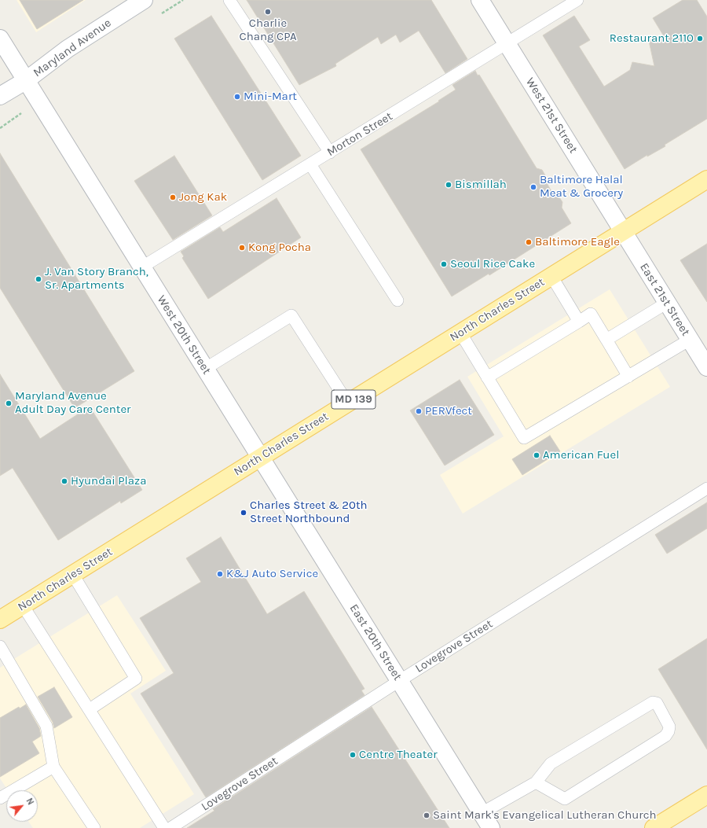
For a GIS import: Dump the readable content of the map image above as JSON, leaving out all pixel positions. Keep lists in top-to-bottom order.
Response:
{
  "streets": {
    "main road": ["North Charles Street", "MD 139"],
    "street": [
      "Maryland Avenue",
      "West 21st Street",
      "East 21st Street",
      "West 20th Street",
      "East 20th Street"
    ],
    "lane": ["Morton Street", "Lovegrove Street"]
  },
  "crossings": [
    ["Maryland Avenue", "West 20th Street"],
    ["West 21st Street", "Morton Street"],
    ["West 21st Street", "East 21st Street"],
    ["West 21st Street", "North Charles Street"],
    ["Morton Street", "West 20th Street"],
    ["East 21st Street", "North Charles Street"],
    ["North Charles Street", "West 20th Street"],
    ["North Charles Street", "East 20th Street"],
    ["West 20th Street", "East 20th Street"],
    ["East 20th Street", "Lovegrove Street"]
  ],
  "places": [
    "Charlie Chang CPA",
    "Restaurant 2110",
    "Mini-Mart",
    "Bismillah",
    "Baltimore Halal Meat & Grocery",
    "Jong Kak",
    "Baltimore Eagle",
    "Kong Pocha",
    "Seoul Rice Cake",
    "J. Van Story Branch, Sr. Apartments",
    "Maryland Avenue Adult Day Care Center",
    "PERVfect",
    "American Fuel",
    "Hyundai Plaza",
    "Charles Street & 20th Street Northbound",
    "K&J Auto Service",
    "Centre Theater",
    "Saint Mark's Evangelical Lutheran Church"
  ],
  "north": "top right"
}
